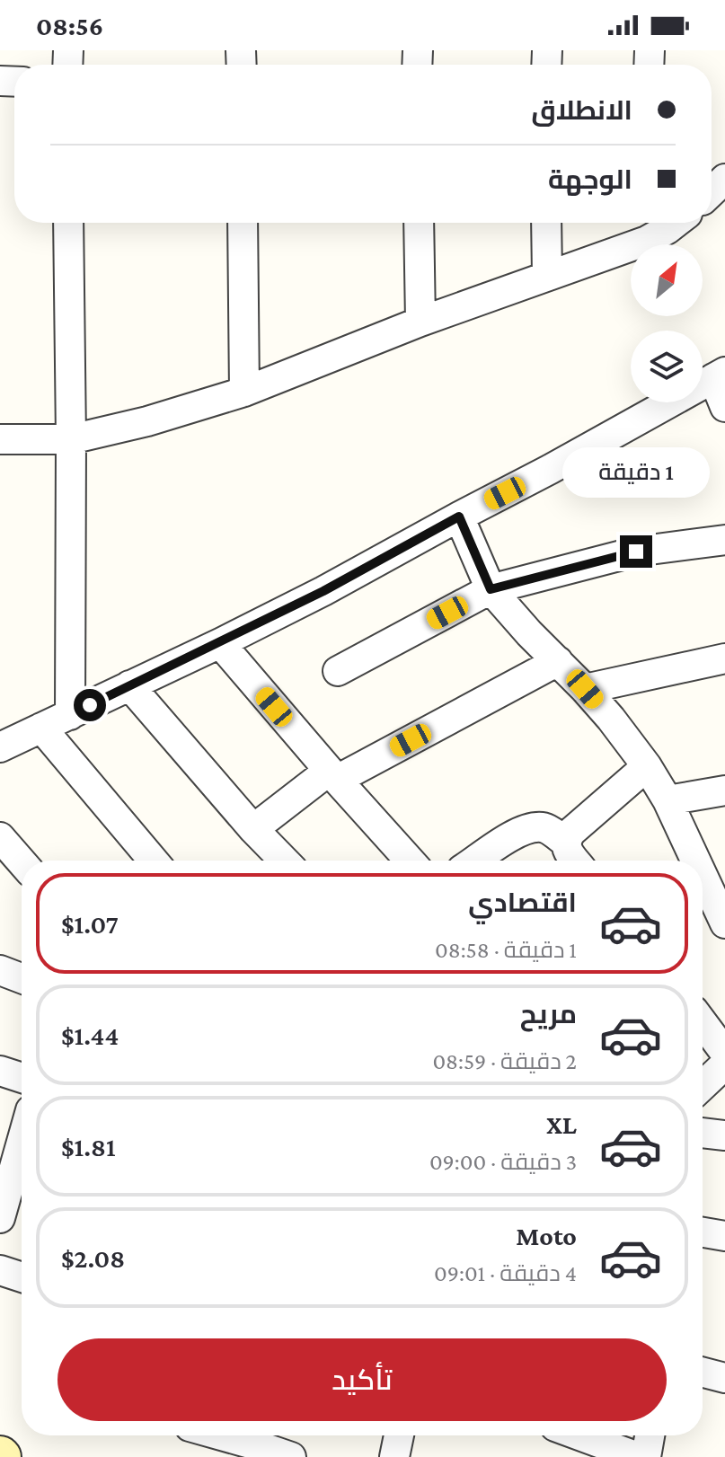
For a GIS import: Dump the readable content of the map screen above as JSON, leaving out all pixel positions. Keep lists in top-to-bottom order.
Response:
{
  "north": "top right",
  "page": {
    "status": "08:56",
    "banner": ["الانطلاق", "الوجهة"],
    "bubble": "1 دقيقة",
    "list": [
      {
        "name": "اقتصادي",
        "note": "1 دقيقة · 08:58",
        "value": "$1.07"
      },
      {
        "name": "مريح",
        "note": "2 دقيقة · 08:59",
        "value": "$1.44"
      },
      {
        "name": "XL",
        "note": "3 دقيقة · 09:00",
        "value": "$1.81"
      },
      {
        "name": "Moto",
        "note": "4 دقيقة · 09:01",
        "value": "$2.08"
      }
    ],
    "buttons": "تأكيد"
  }
}
